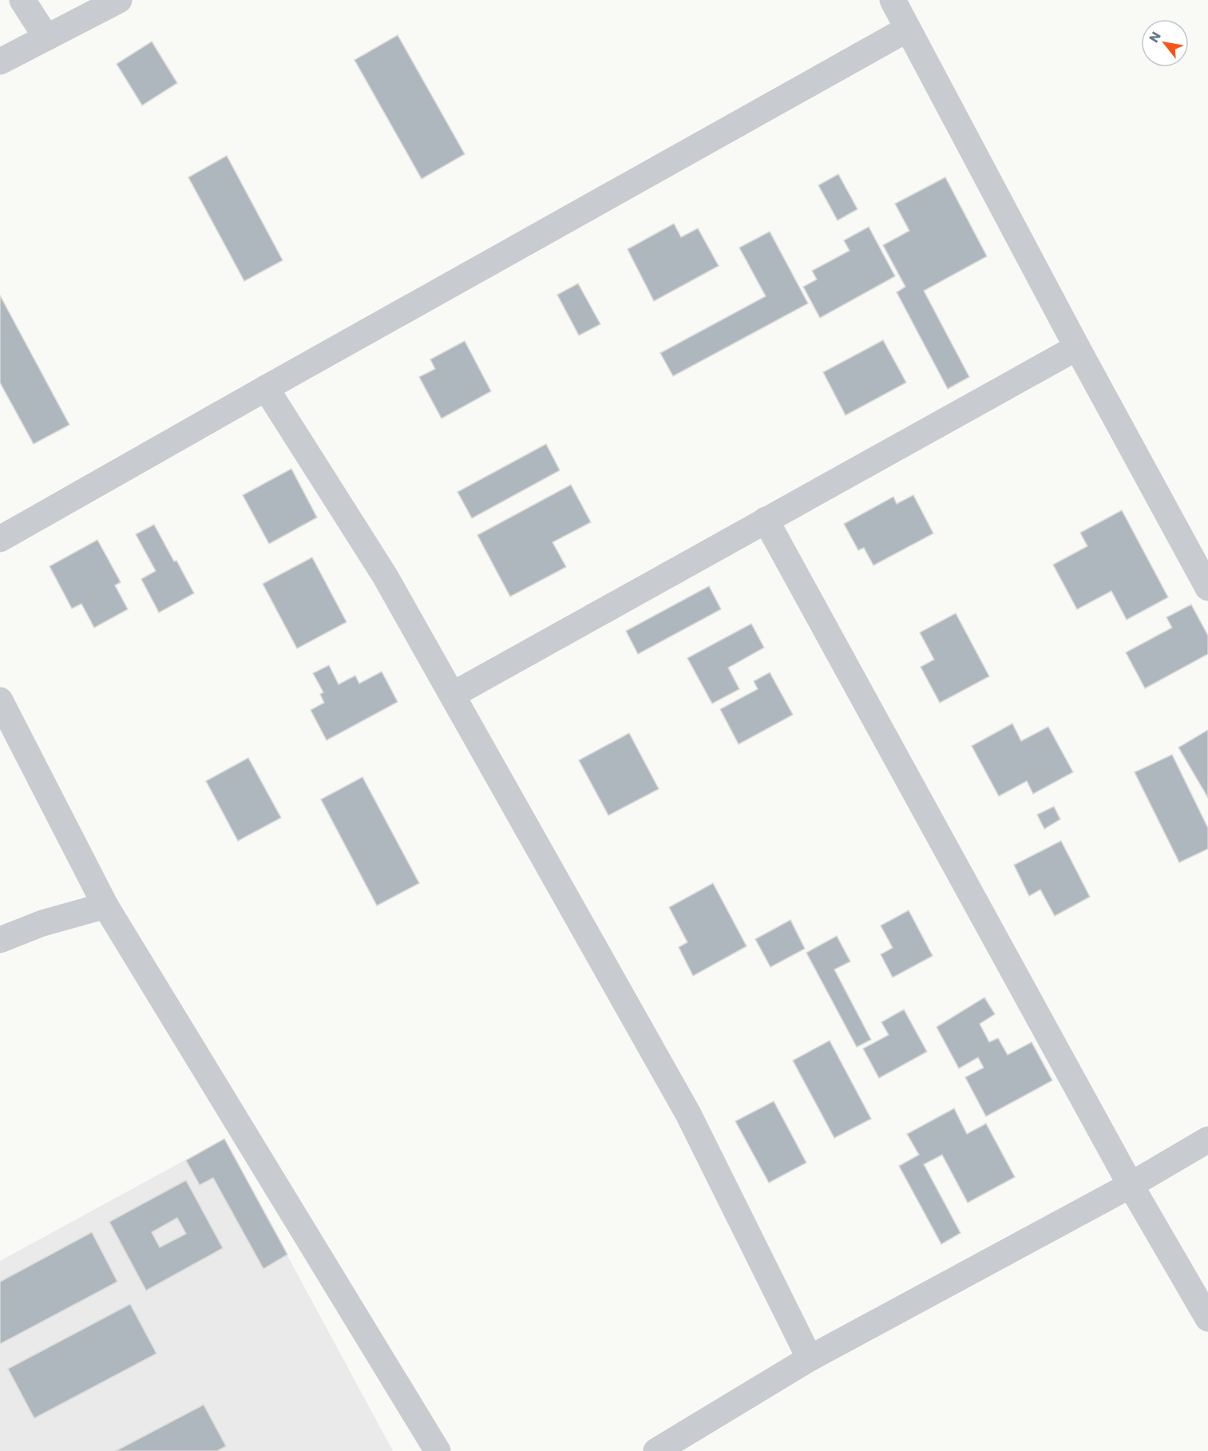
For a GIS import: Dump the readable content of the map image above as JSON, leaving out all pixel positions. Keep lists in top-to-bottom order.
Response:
{
  "north": "top left"
}
